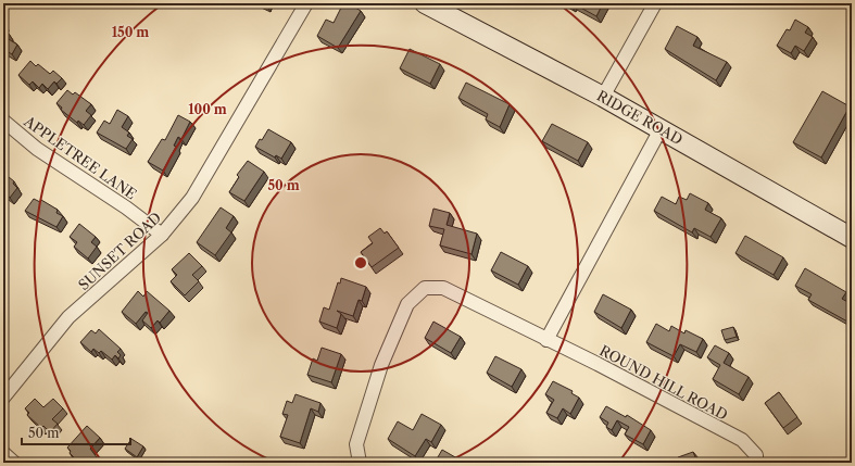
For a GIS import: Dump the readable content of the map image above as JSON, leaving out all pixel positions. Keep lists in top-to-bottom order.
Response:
{
  "streets": {
    "main road": ["RIDGE ROAD"],
    "street": ["APPLETREE LANE", "SUNSET ROAD", "ROUND HILL ROAD"]
  },
  "crossings": [
    ["APPLETREE LANE", "SUNSET ROAD"]
  ],
  "scale_bar": "50 m",
  "rings": ["150 m", "100 m", "50 m"]
}
